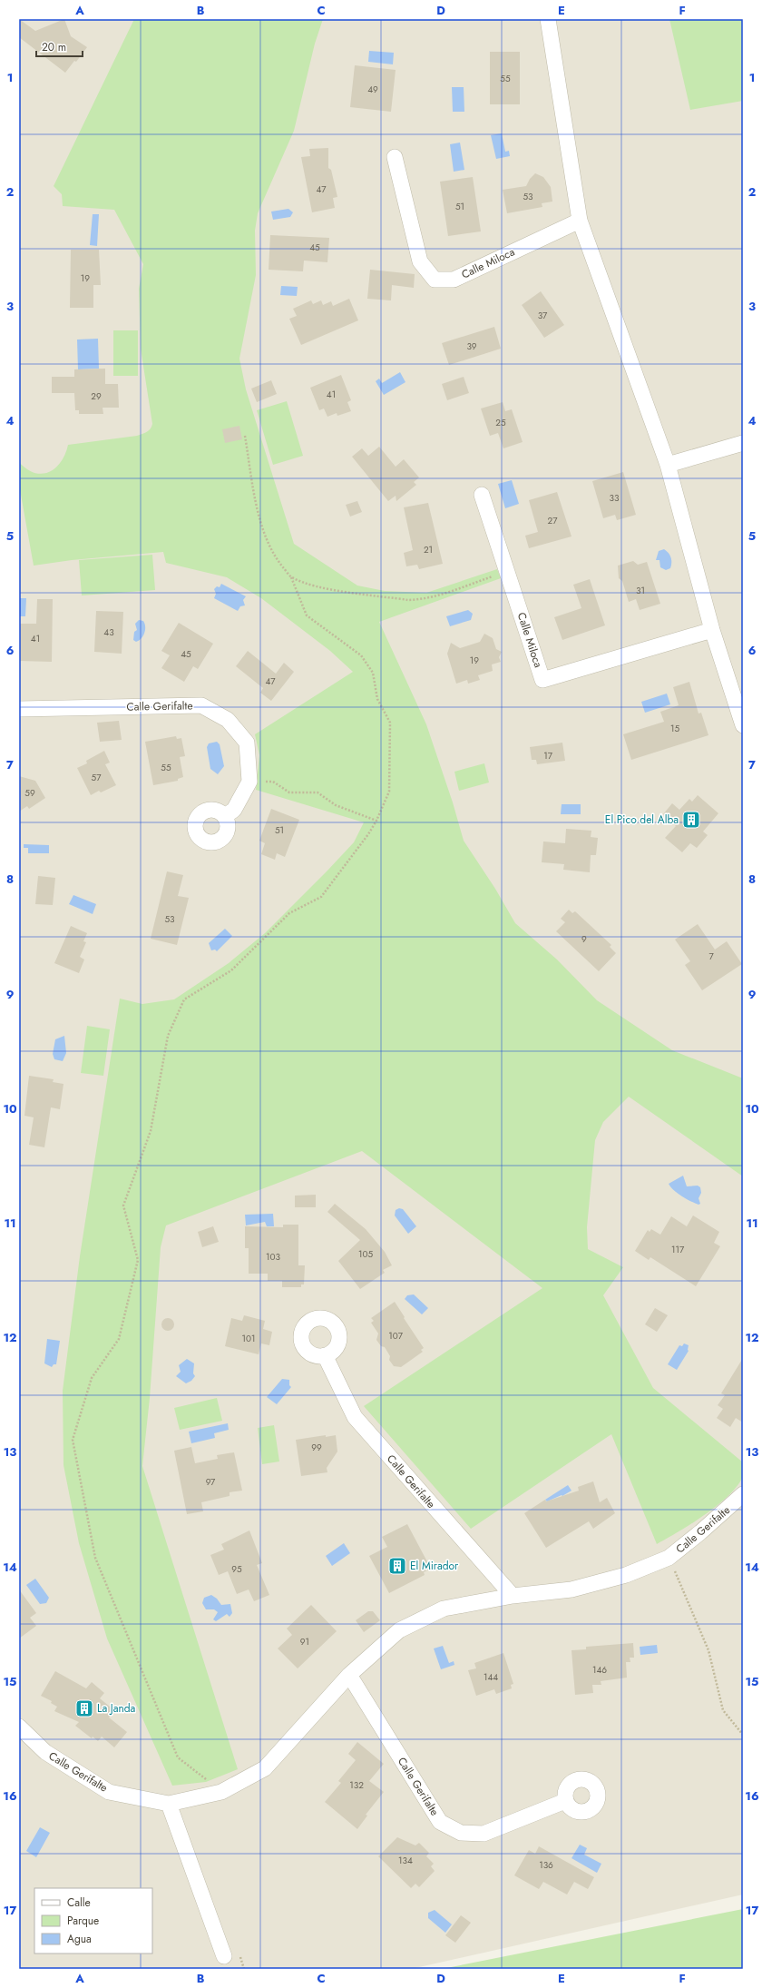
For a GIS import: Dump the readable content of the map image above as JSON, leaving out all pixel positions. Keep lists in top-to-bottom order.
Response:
{
  "streets": {
    "street": ["Calle Miloca", "Calle Gerifalte"]
  },
  "places": {
    "building": ["El Pico del Alba", "El Mirador", "La Janda"]
  },
  "house_numbers": [
    "55",
    "49",
    "47",
    "53",
    "51",
    "45",
    "19",
    "37",
    "39",
    "41",
    "29",
    "25",
    "33",
    "27",
    "21",
    "31",
    "43",
    "41",
    "45",
    "19",
    "47",
    "15",
    "17",
    "55",
    "57",
    "59",
    "51",
    "53",
    "9",
    "7",
    "117",
    "105",
    "103",
    "107",
    "101",
    "99",
    "97",
    "95",
    "91",
    "146",
    "144",
    "132",
    "134",
    "136"
  ],
  "legend": ["Calle", "Parque", "Agua"],
  "scale_bar": "20 m",
  "grid": {
    "columns": [
      "A",
      "B",
      "C",
      "D",
      "E",
      "F"
    ],
    "rows": [
      "1",
      "2",
      "3",
      "4",
      "5",
      "6",
      "7",
      "8",
      "9",
      "10",
      "11",
      "12",
      "13",
      "14",
      "15",
      "16",
      "17"
    ]
  }
}
